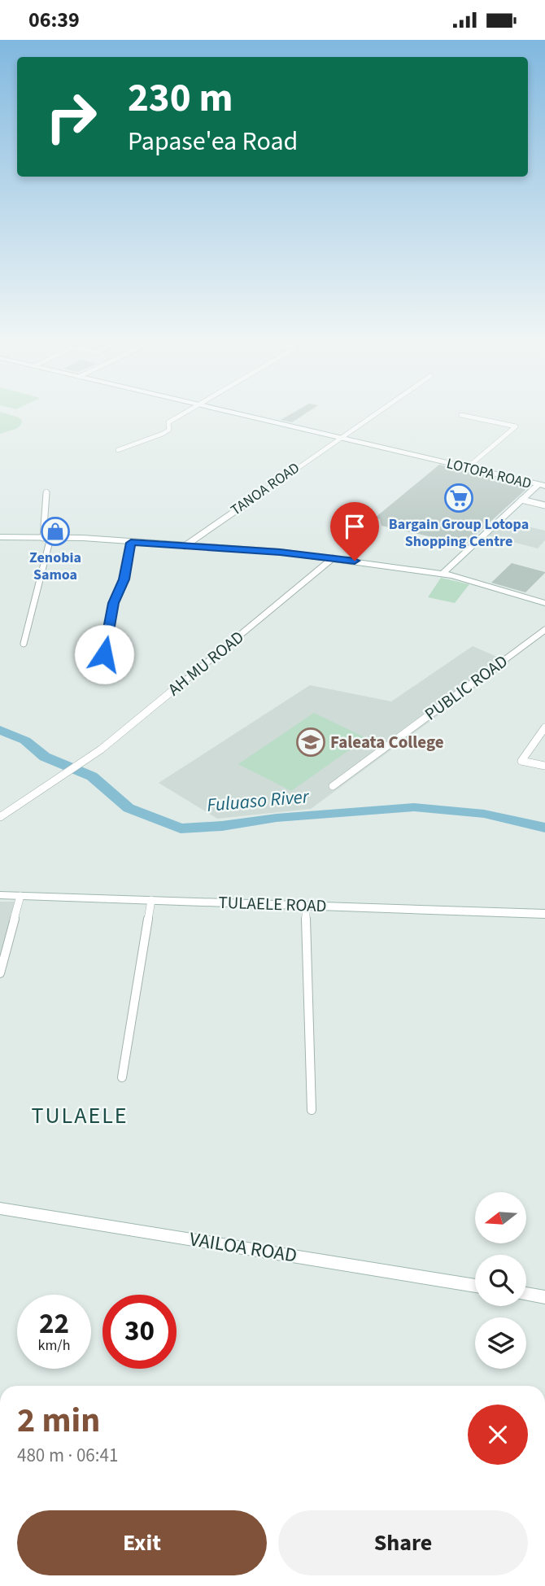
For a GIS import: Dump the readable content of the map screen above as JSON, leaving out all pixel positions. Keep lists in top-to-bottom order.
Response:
{
  "streets": {
    "street": [
      "LOTOPA ROAD",
      "TANOA ROAD",
      "AH MU ROAD",
      "PUBLIC ROAD",
      "TULAELE ROAD",
      "VAILOA ROAD"
    ]
  },
  "crossings": [
    ["LOTOPA ROAD", "TANOA ROAD"]
  ],
  "districts": ["TULAELE"],
  "water": ["Fuluaso River"],
  "places": {
    "supermarket": ["Bargain Group Lotopa Shopping Centre"],
    "shop": ["Zenobia Samoa"],
    "school or university": ["Faleata College"]
  },
  "north": "left",
  "page": {
    "status": "06:39",
    "turn": ["230 m", "Papase'ea Road"],
    "speed": "22 km/h",
    "limit": "30",
    "heading": ["2 min", "480 m · 06:41"],
    "buttons": ["Exit", "Share"]
  }
}
